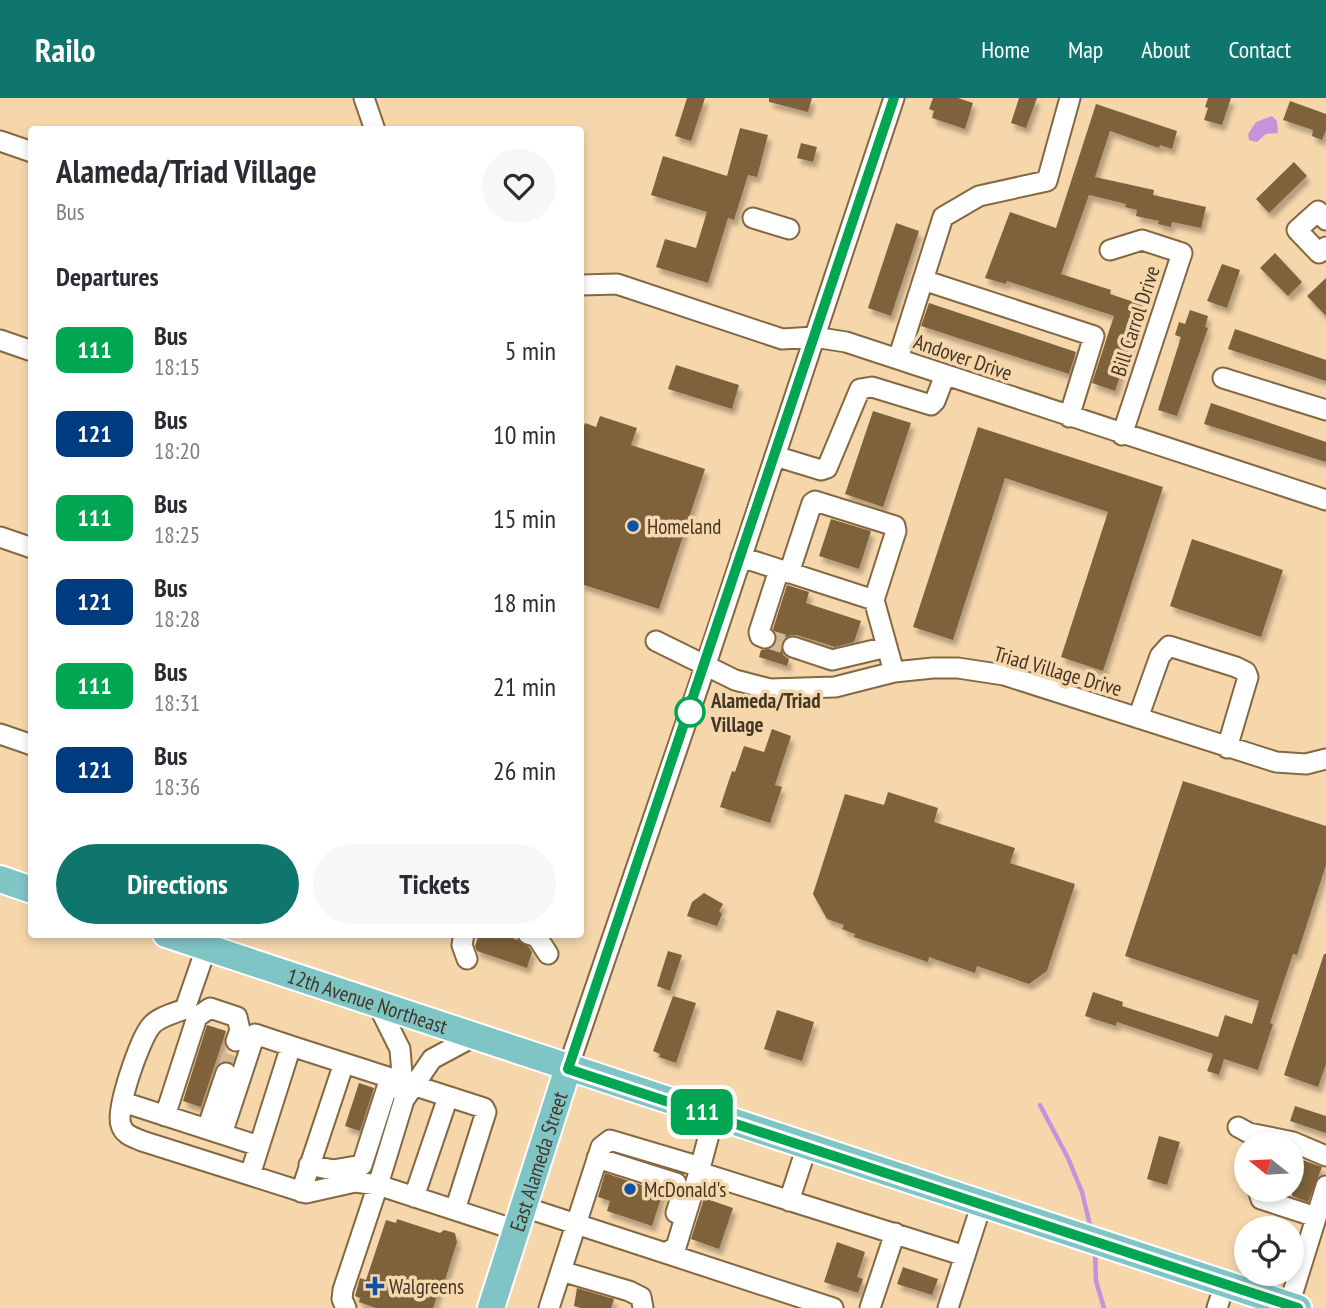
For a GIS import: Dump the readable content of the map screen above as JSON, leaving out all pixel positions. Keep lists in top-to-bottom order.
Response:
{
  "streets": {
    "main road": ["12th Avenue Northeast", "East Alameda Street"],
    "street": ["Bill Carrol Drive", "Andover Drive", "Triad Village Drive"]
  },
  "crossings": [
    ["Bill Carrol Drive", "Andover Drive"],
    ["Andover Drive", "East Alameda Street"],
    ["Triad Village Drive", "East Alameda Street"],
    ["12th Avenue Northeast", "East Alameda Street"]
  ],
  "places": {
    "other": ["Homeland", "Alameda/Triad Village", "McDonald's"],
    "health": ["Walgreens"]
  },
  "lines": ["bus line 111"],
  "north": "left",
  "page": {
    "header": "Railo",
    "nav": [
      "Home",
      "Map",
      "About",
      "Contact"
    ],
    "on_map": "111",
    "heading": [
      ["Alameda/Triad Village", "Bus"],
      "Departures"
    ],
    "list": [
      {
        "mark": "111",
        "name": "Bus",
        "note": "18:15",
        "value": "5 min"
      },
      {
        "mark": "121",
        "name": "Bus",
        "note": "18:20",
        "value": "10 min"
      },
      {
        "mark": "111",
        "name": "Bus",
        "note": "18:25",
        "value": "15 min"
      },
      {
        "mark": "121",
        "name": "Bus",
        "note": "18:28",
        "value": "18 min"
      },
      {
        "mark": "111",
        "name": "Bus",
        "note": "18:31",
        "value": "21 min"
      },
      {
        "mark": "121",
        "name": "Bus",
        "note": "18:36",
        "value": "26 min"
      }
    ],
    "buttons": ["Directions", "Tickets"]
  }
}
